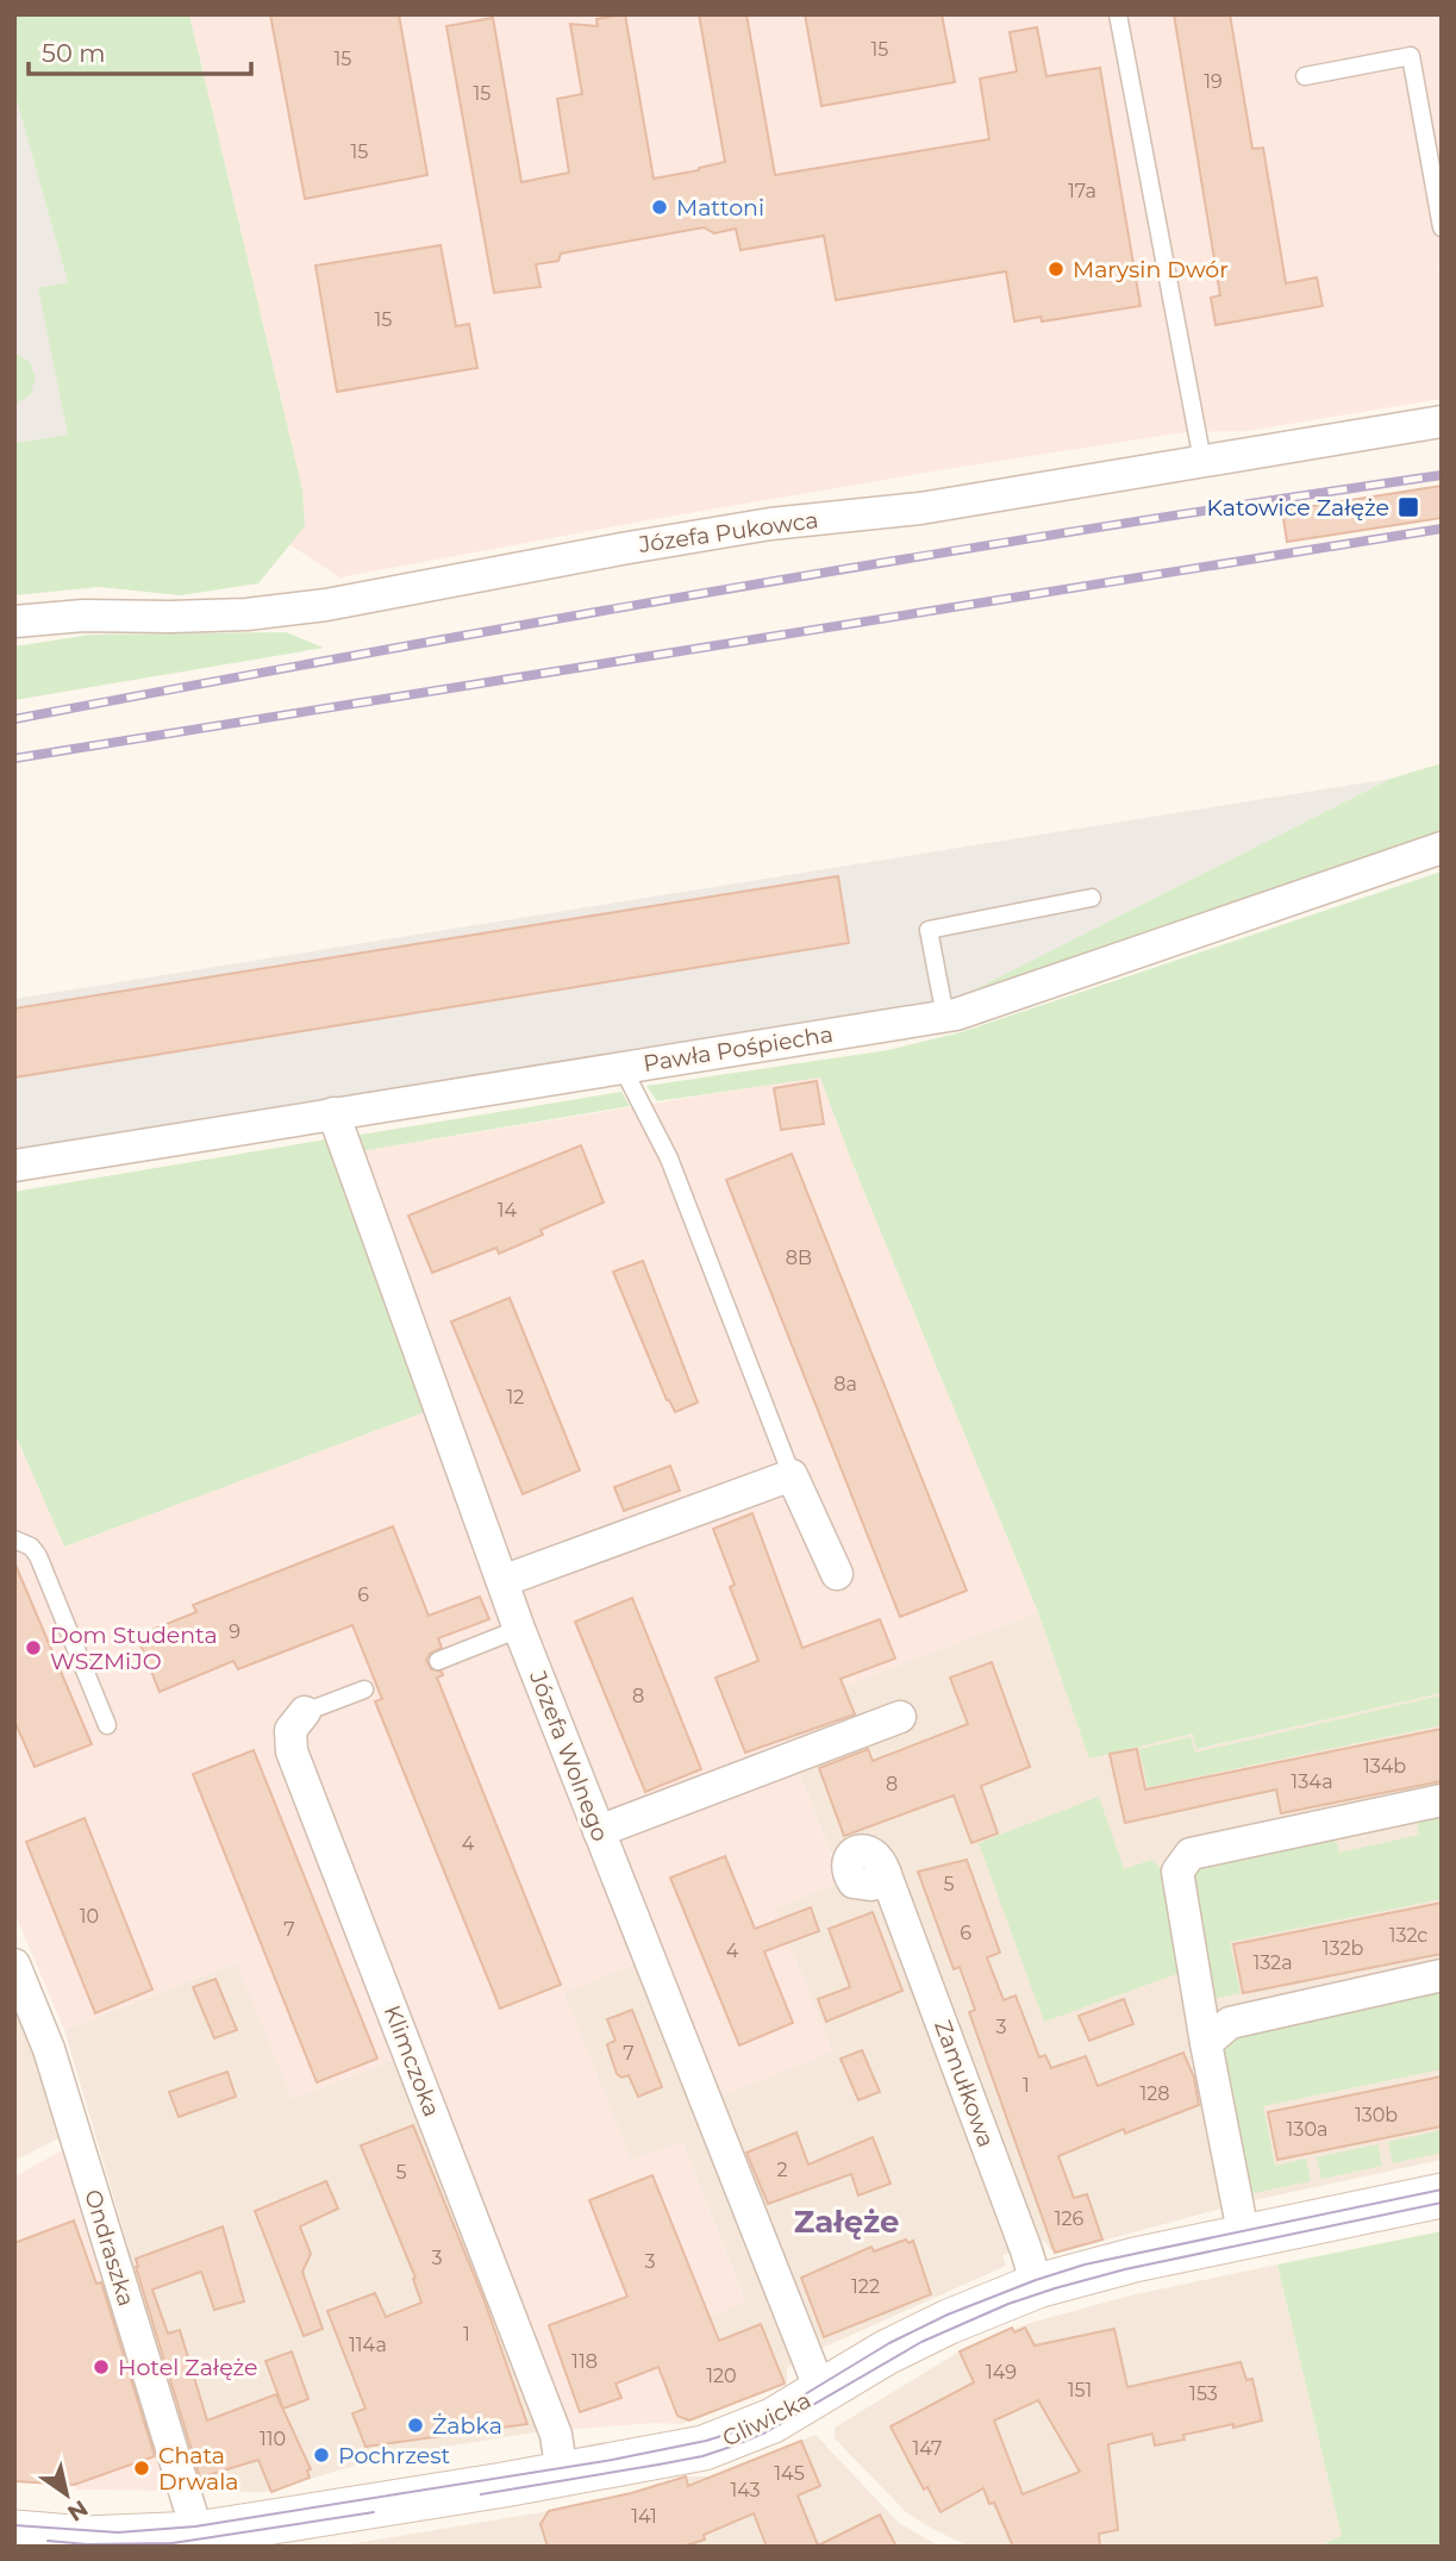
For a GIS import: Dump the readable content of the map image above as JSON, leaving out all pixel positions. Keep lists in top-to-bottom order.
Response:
{
  "streets": {
    "street": [
      "Józefa Pukowca",
      "Pawła Pośpiecha",
      "Józefa Wolnego",
      "Klimczoka",
      "Zamułkowa",
      "Ondraszka",
      "Gliwicka"
    ]
  },
  "crossings": [
    ["Pawła Pośpiecha", "Józefa Wolnego"],
    ["Józefa Wolnego", "Gliwicka"],
    ["Klimczoka", "Gliwicka"],
    ["Zamułkowa", "Gliwicka"],
    ["Ondraszka", "Gliwicka"]
  ],
  "districts": ["Załęże"],
  "places": {
    "other": [
      "Mattoni",
      "Marysin Dwór",
      "Dom Studenta WSZMiJO",
      "Hotel Załęże",
      "Żabka",
      "Pochrzest",
      "Chata Drwala"
    ],
    "transit": ["Katowice Załęże"]
  },
  "house_numbers": [
    "15",
    "15",
    "19",
    "15",
    "15",
    "17a",
    "15",
    "14",
    "8B",
    "8a",
    "12",
    "6",
    "9",
    "8",
    "134b",
    "134a",
    "8",
    "4",
    "5",
    "10",
    "7",
    "6",
    "132c",
    "132b",
    "4",
    "132a",
    "3",
    "7",
    "1",
    "128",
    "130b",
    "130a",
    "2",
    "5",
    "126",
    "3",
    "3",
    "122",
    "1",
    "114a",
    "118",
    "149",
    "120",
    "151",
    "153",
    "110",
    "147",
    "145",
    "143",
    "141"
  ],
  "scale_bar": "50 m",
  "north": "bottom right"
}
